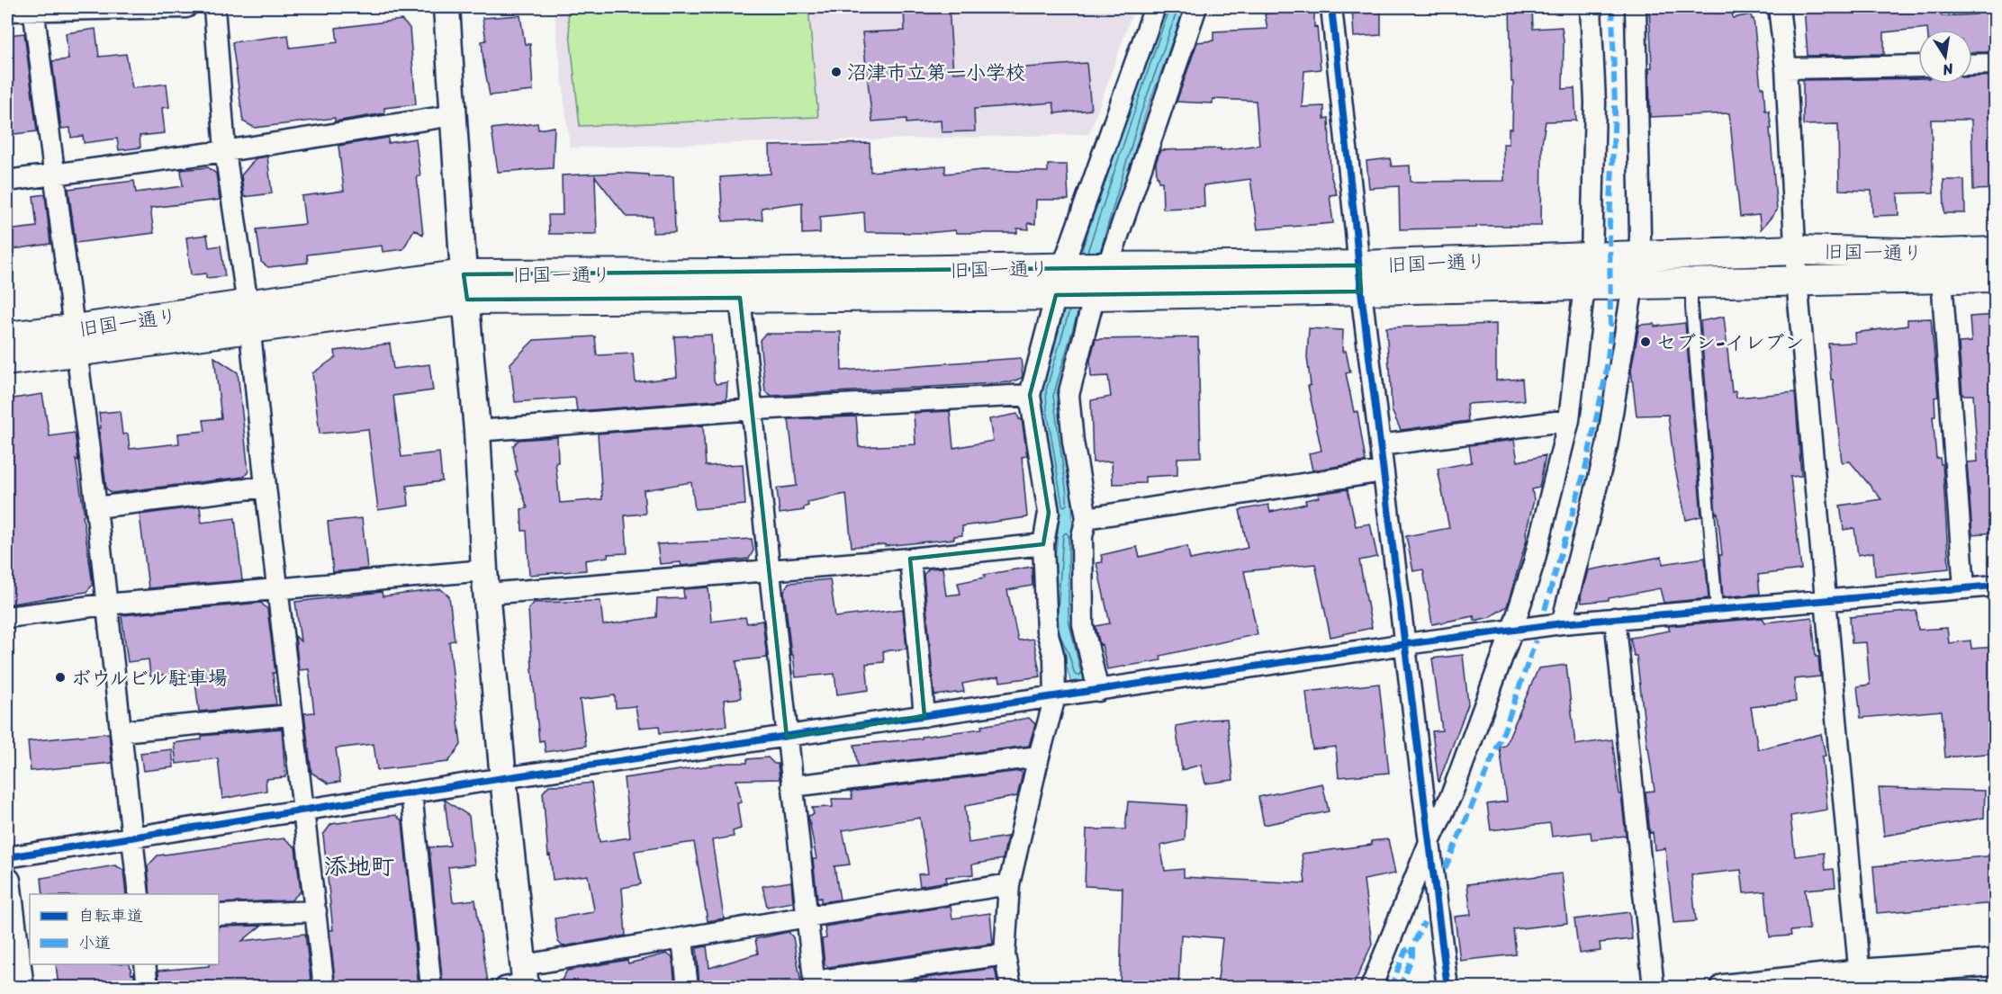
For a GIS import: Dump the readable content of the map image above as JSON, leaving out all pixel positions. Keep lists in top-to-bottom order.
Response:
{
  "streets": {
    "main road": ["旧国一通り"]
  },
  "districts": ["添地町"],
  "places": ["沼津市立第一小学校", "セブン-イレブン", "ボウルビル駐車場"],
  "legend": ["自転車道", "小道"],
  "north": "bottom"
}
